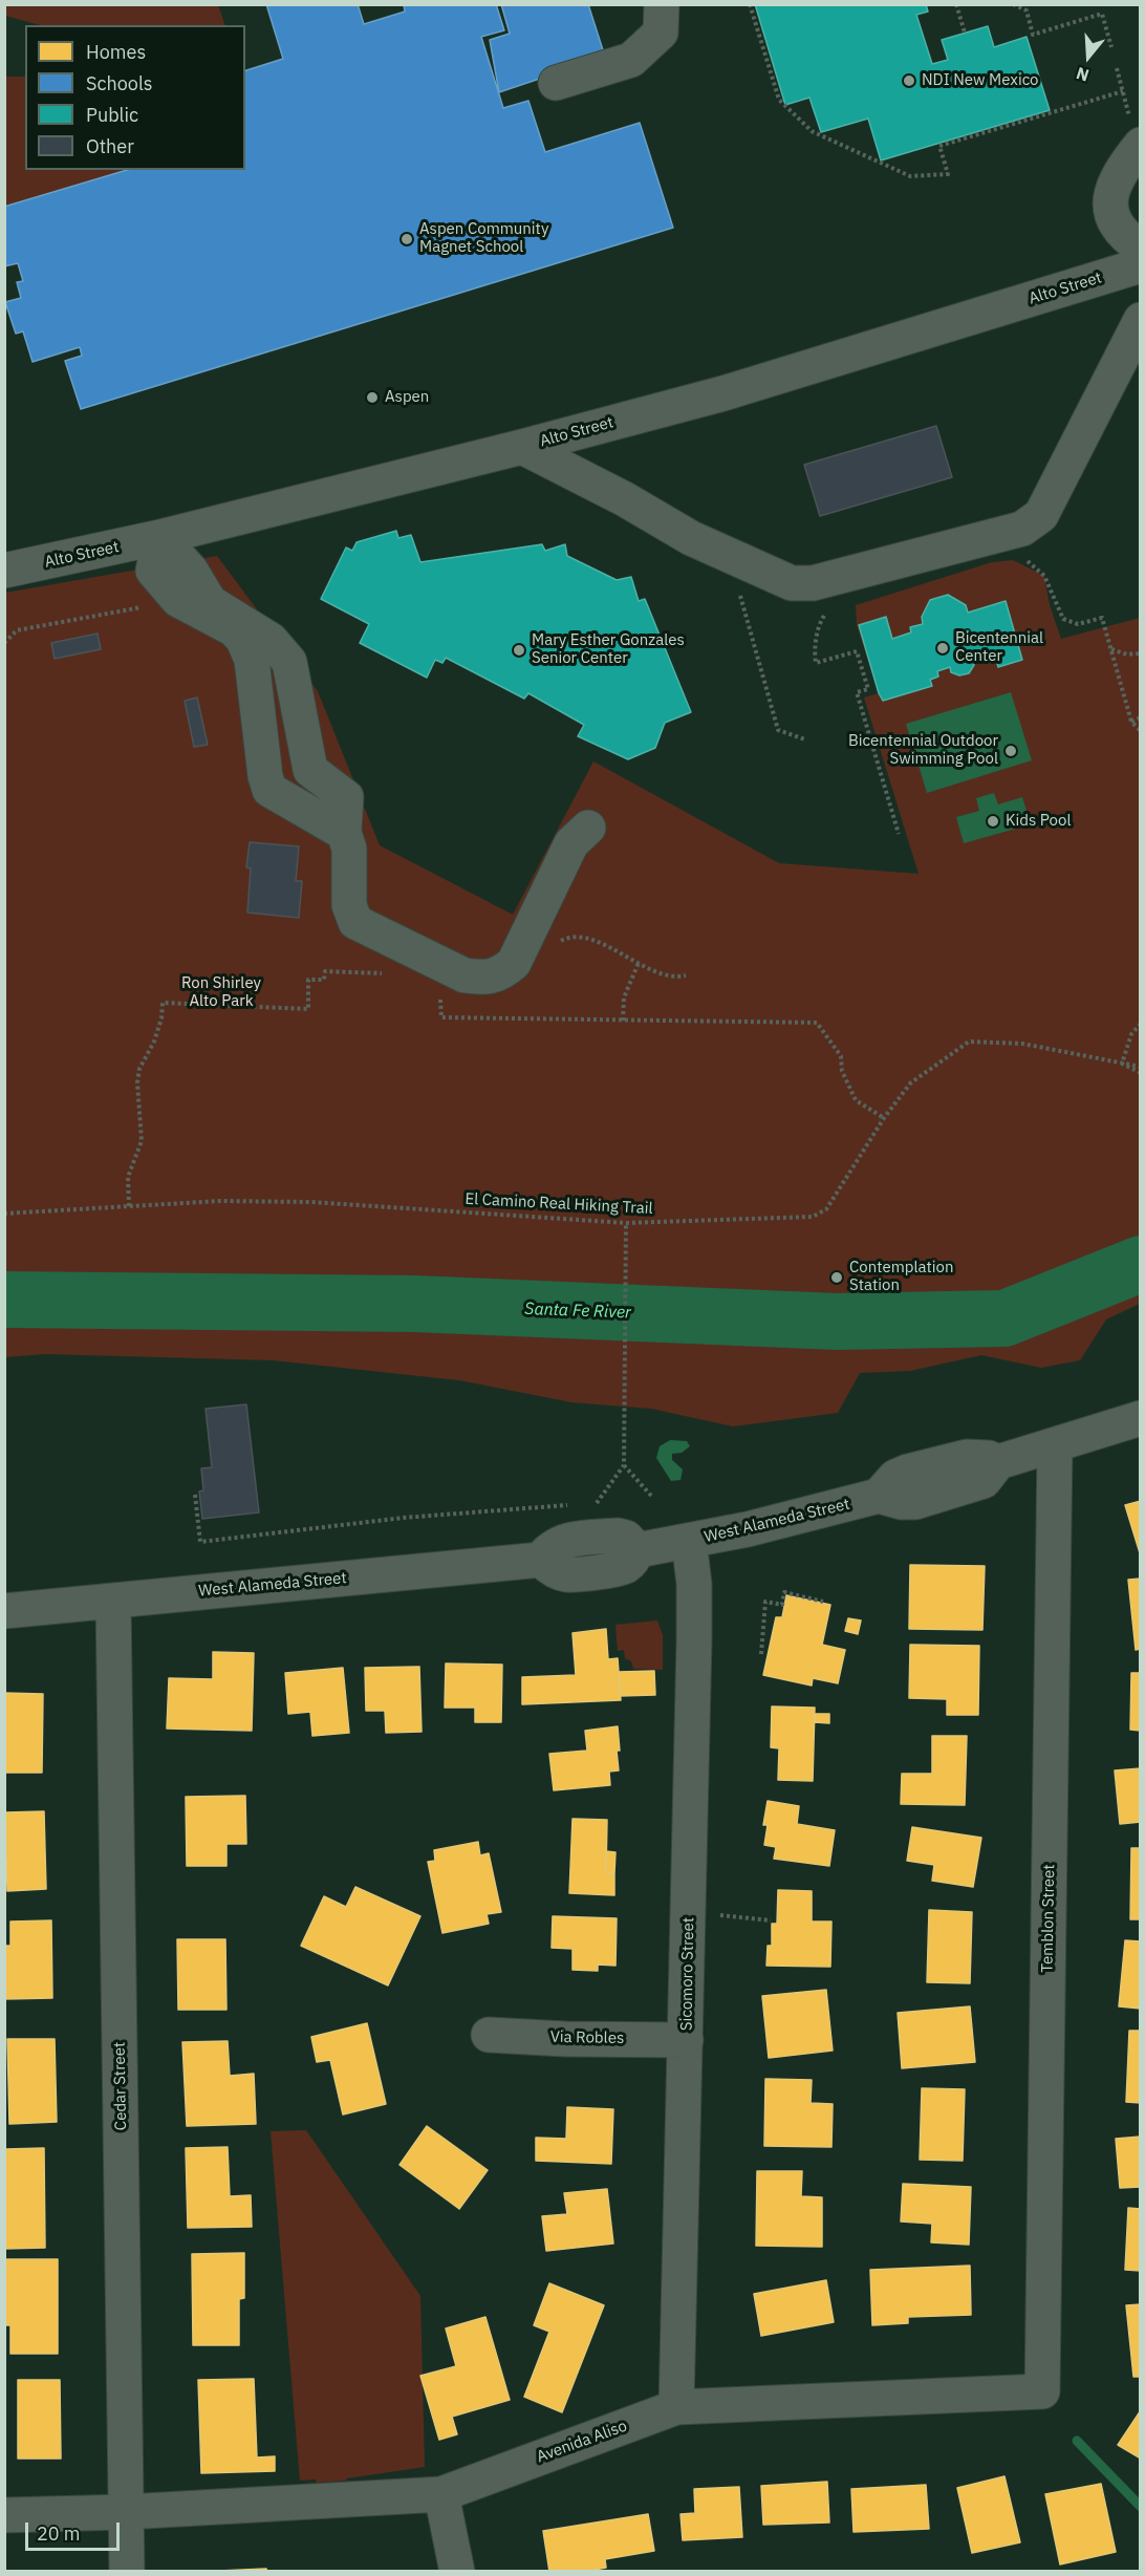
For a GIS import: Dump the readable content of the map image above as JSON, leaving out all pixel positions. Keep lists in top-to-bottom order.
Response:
{
  "streets": {
    "street": [
      "Alto Street",
      "West Alameda Street",
      "Temblon Street",
      "Sicomoro Street",
      "Via Robles",
      "Cedar Street",
      "Avenida Aliso"
    ],
    "path": ["El Camino Real Hiking Trail"]
  },
  "crossings": [
    ["West Alameda Street", "Temblon Street"],
    ["West Alameda Street", "Sicomoro Street"],
    ["West Alameda Street", "Cedar Street"],
    ["Temblon Street", "Avenida Aliso"],
    ["Sicomoro Street", "Via Robles"],
    ["Sicomoro Street", "Avenida Aliso"],
    ["Cedar Street", "Avenida Aliso"]
  ],
  "water": ["Santa Fe River"],
  "parks": ["Ron Shirley Alto Park"],
  "places": [
    "NDI New Mexico",
    "Aspen Community Magnet School",
    "Aspen",
    "Bicentennial Center",
    "Mary Esther Gonzales Senior Center",
    "Bicentennial Outdoor Swimming Pool",
    "Kids Pool",
    "Contemplation Station"
  ],
  "legend": [
    "Homes",
    "Schools",
    "Public",
    "Other"
  ],
  "scale_bar": "20 m",
  "north": "bottom"
}
